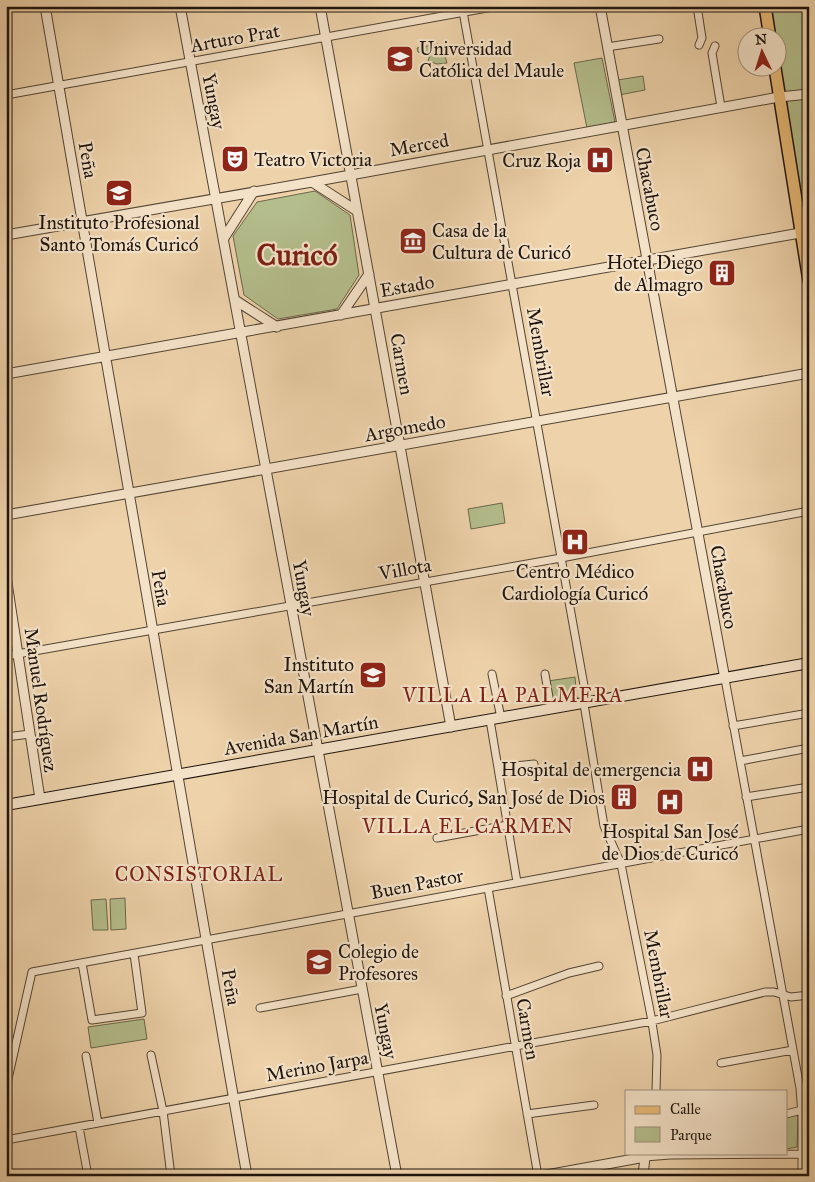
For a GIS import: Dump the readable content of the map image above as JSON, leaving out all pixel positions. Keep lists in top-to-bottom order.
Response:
{
  "streets": {
    "main road": ["Avenida San Martín"],
    "street": [
      "Arturo Prat",
      "Yungay",
      "Merced",
      "Peña",
      "Chacabuco",
      "Estado",
      "Membrillar",
      "Carmen",
      "Argomedo",
      "Villota",
      "Manuel Rodríguez",
      "Buen Pastor",
      "Merino Jarpa"
    ]
  },
  "crossings": [
    ["Arturo Prat", "Yungay"],
    ["Arturo Prat", "Peña"],
    ["Arturo Prat", "Membrillar"],
    ["Arturo Prat", "Carmen"],
    ["Yungay", "Merced"],
    ["Yungay", "Estado"],
    ["Yungay", "Carmen"],
    ["Yungay", "Argomedo"],
    ["Yungay", "Villota"],
    ["Yungay", "Avenida San Martín"],
    ["Yungay", "Buen Pastor"],
    ["Yungay", "Merino Jarpa"],
    ["Merced", "Peña"],
    ["Merced", "Chacabuco"],
    ["Merced", "Estado"],
    ["Merced", "Membrillar"],
    ["Merced", "Carmen"],
    ["Peña", "Estado"],
    ["Peña", "Argomedo"],
    ["Peña", "Villota"],
    ["Peña", "Avenida San Martín"],
    ["Peña", "Buen Pastor"],
    ["Peña", "Merino Jarpa"],
    ["Chacabuco", "Estado"],
    ["Chacabuco", "Argomedo"],
    ["Chacabuco", "Villota"],
    ["Chacabuco", "Avenida San Martín"],
    ["Chacabuco", "Buen Pastor"],
    ["Chacabuco", "Merino Jarpa"],
    ["Estado", "Membrillar"],
    ["Estado", "Carmen"],
    ["Membrillar", "Argomedo"],
    ["Membrillar", "Villota"],
    ["Membrillar", "Avenida San Martín"],
    ["Membrillar", "Buen Pastor"],
    ["Membrillar", "Merino Jarpa"],
    ["Carmen", "Argomedo"],
    ["Carmen", "Villota"],
    ["Carmen", "Avenida San Martín"],
    ["Carmen", "Buen Pastor"],
    ["Carmen", "Merino Jarpa"],
    ["Villota", "Manuel Rodríguez"],
    ["Manuel Rodríguez", "Avenida San Martín"]
  ],
  "districts": [
    "Curicó",
    "VILLA LA PALMERA",
    "VILLA EL CARMEN",
    "CONSISTORIAL"
  ],
  "places": {
    "school or university": [
      "Universidad Católica del Maule",
      "Instituto Profesional Santo Tomás Curicó",
      "Instituto San Martín",
      "Colegio de Profesores"
    ],
    "theatre": ["Teatro Victoria"],
    "hospital": [
      "Cruz Roja",
      "Centro Médico Cardiología Curicó",
      "Hospital de emergencia",
      "Hospital San José de Dios de Curicó"
    ],
    "museum": ["Casa de la Cultura de Curicó"],
    "building": ["Hotel Diego de Almagro", "Hospital de Curicó, San José de Dios"]
  },
  "legend": ["Calle", "Parque"],
  "north": "top"
}
